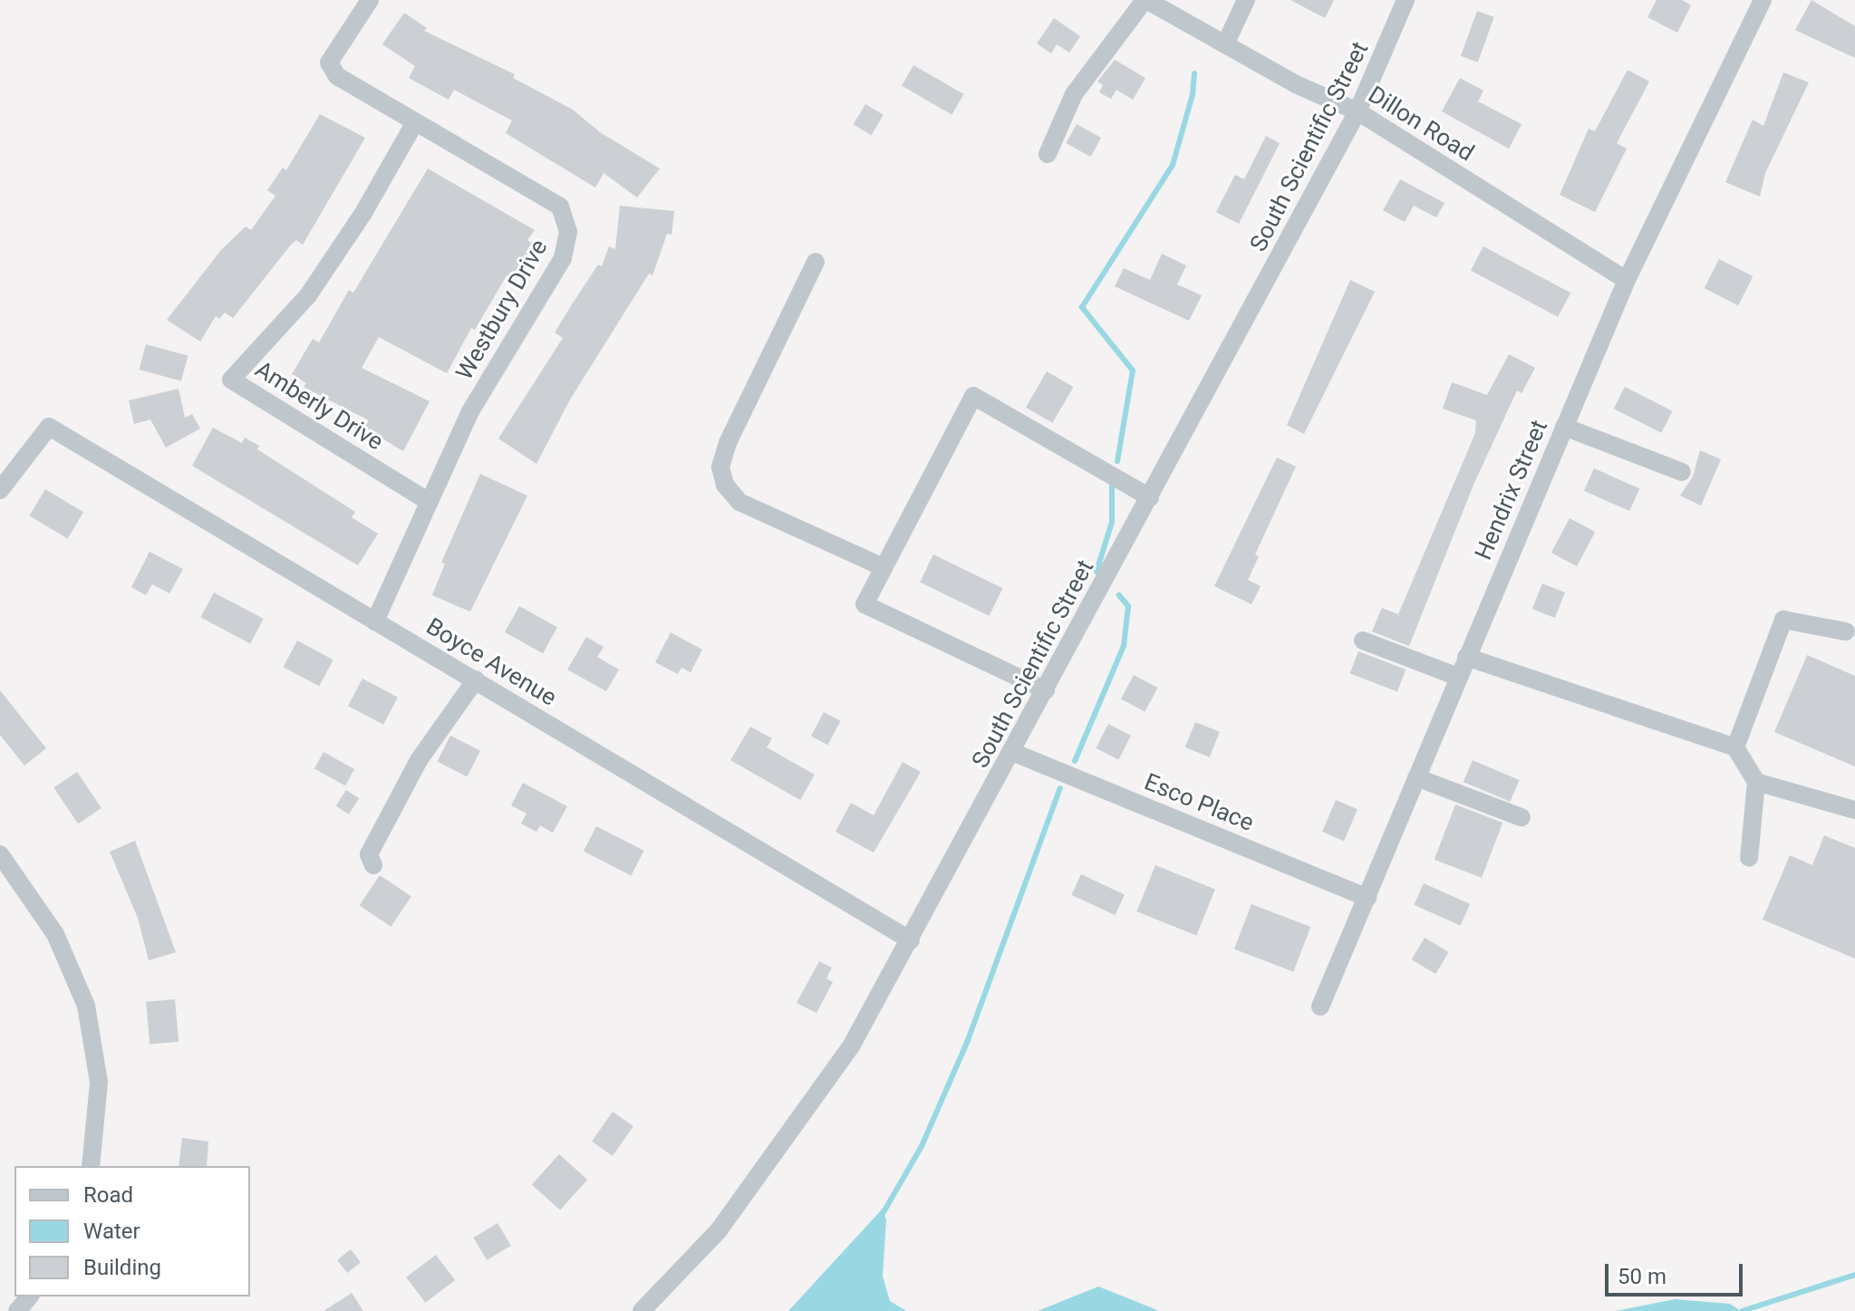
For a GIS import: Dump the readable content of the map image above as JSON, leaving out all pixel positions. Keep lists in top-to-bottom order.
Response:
{
  "streets": {
    "street": [
      "Dillon Road",
      "South Scientific Street",
      "Westbury Drive",
      "Amberly Drive",
      "Hendrix Street",
      "Boyce Avenue",
      "Esco Place"
    ]
  },
  "crossings": [
    ["Dillon Road", "South Scientific Street"],
    ["Dillon Road", "Hendrix Street"],
    ["South Scientific Street", "Boyce Avenue"],
    ["South Scientific Street", "Esco Place"],
    ["Westbury Drive", "Amberly Drive"],
    ["Westbury Drive", "Boyce Avenue"],
    ["Hendrix Street", "Esco Place"]
  ],
  "legend": ["Road", "Water", "Building"],
  "scale_bar": "50 m"
}
